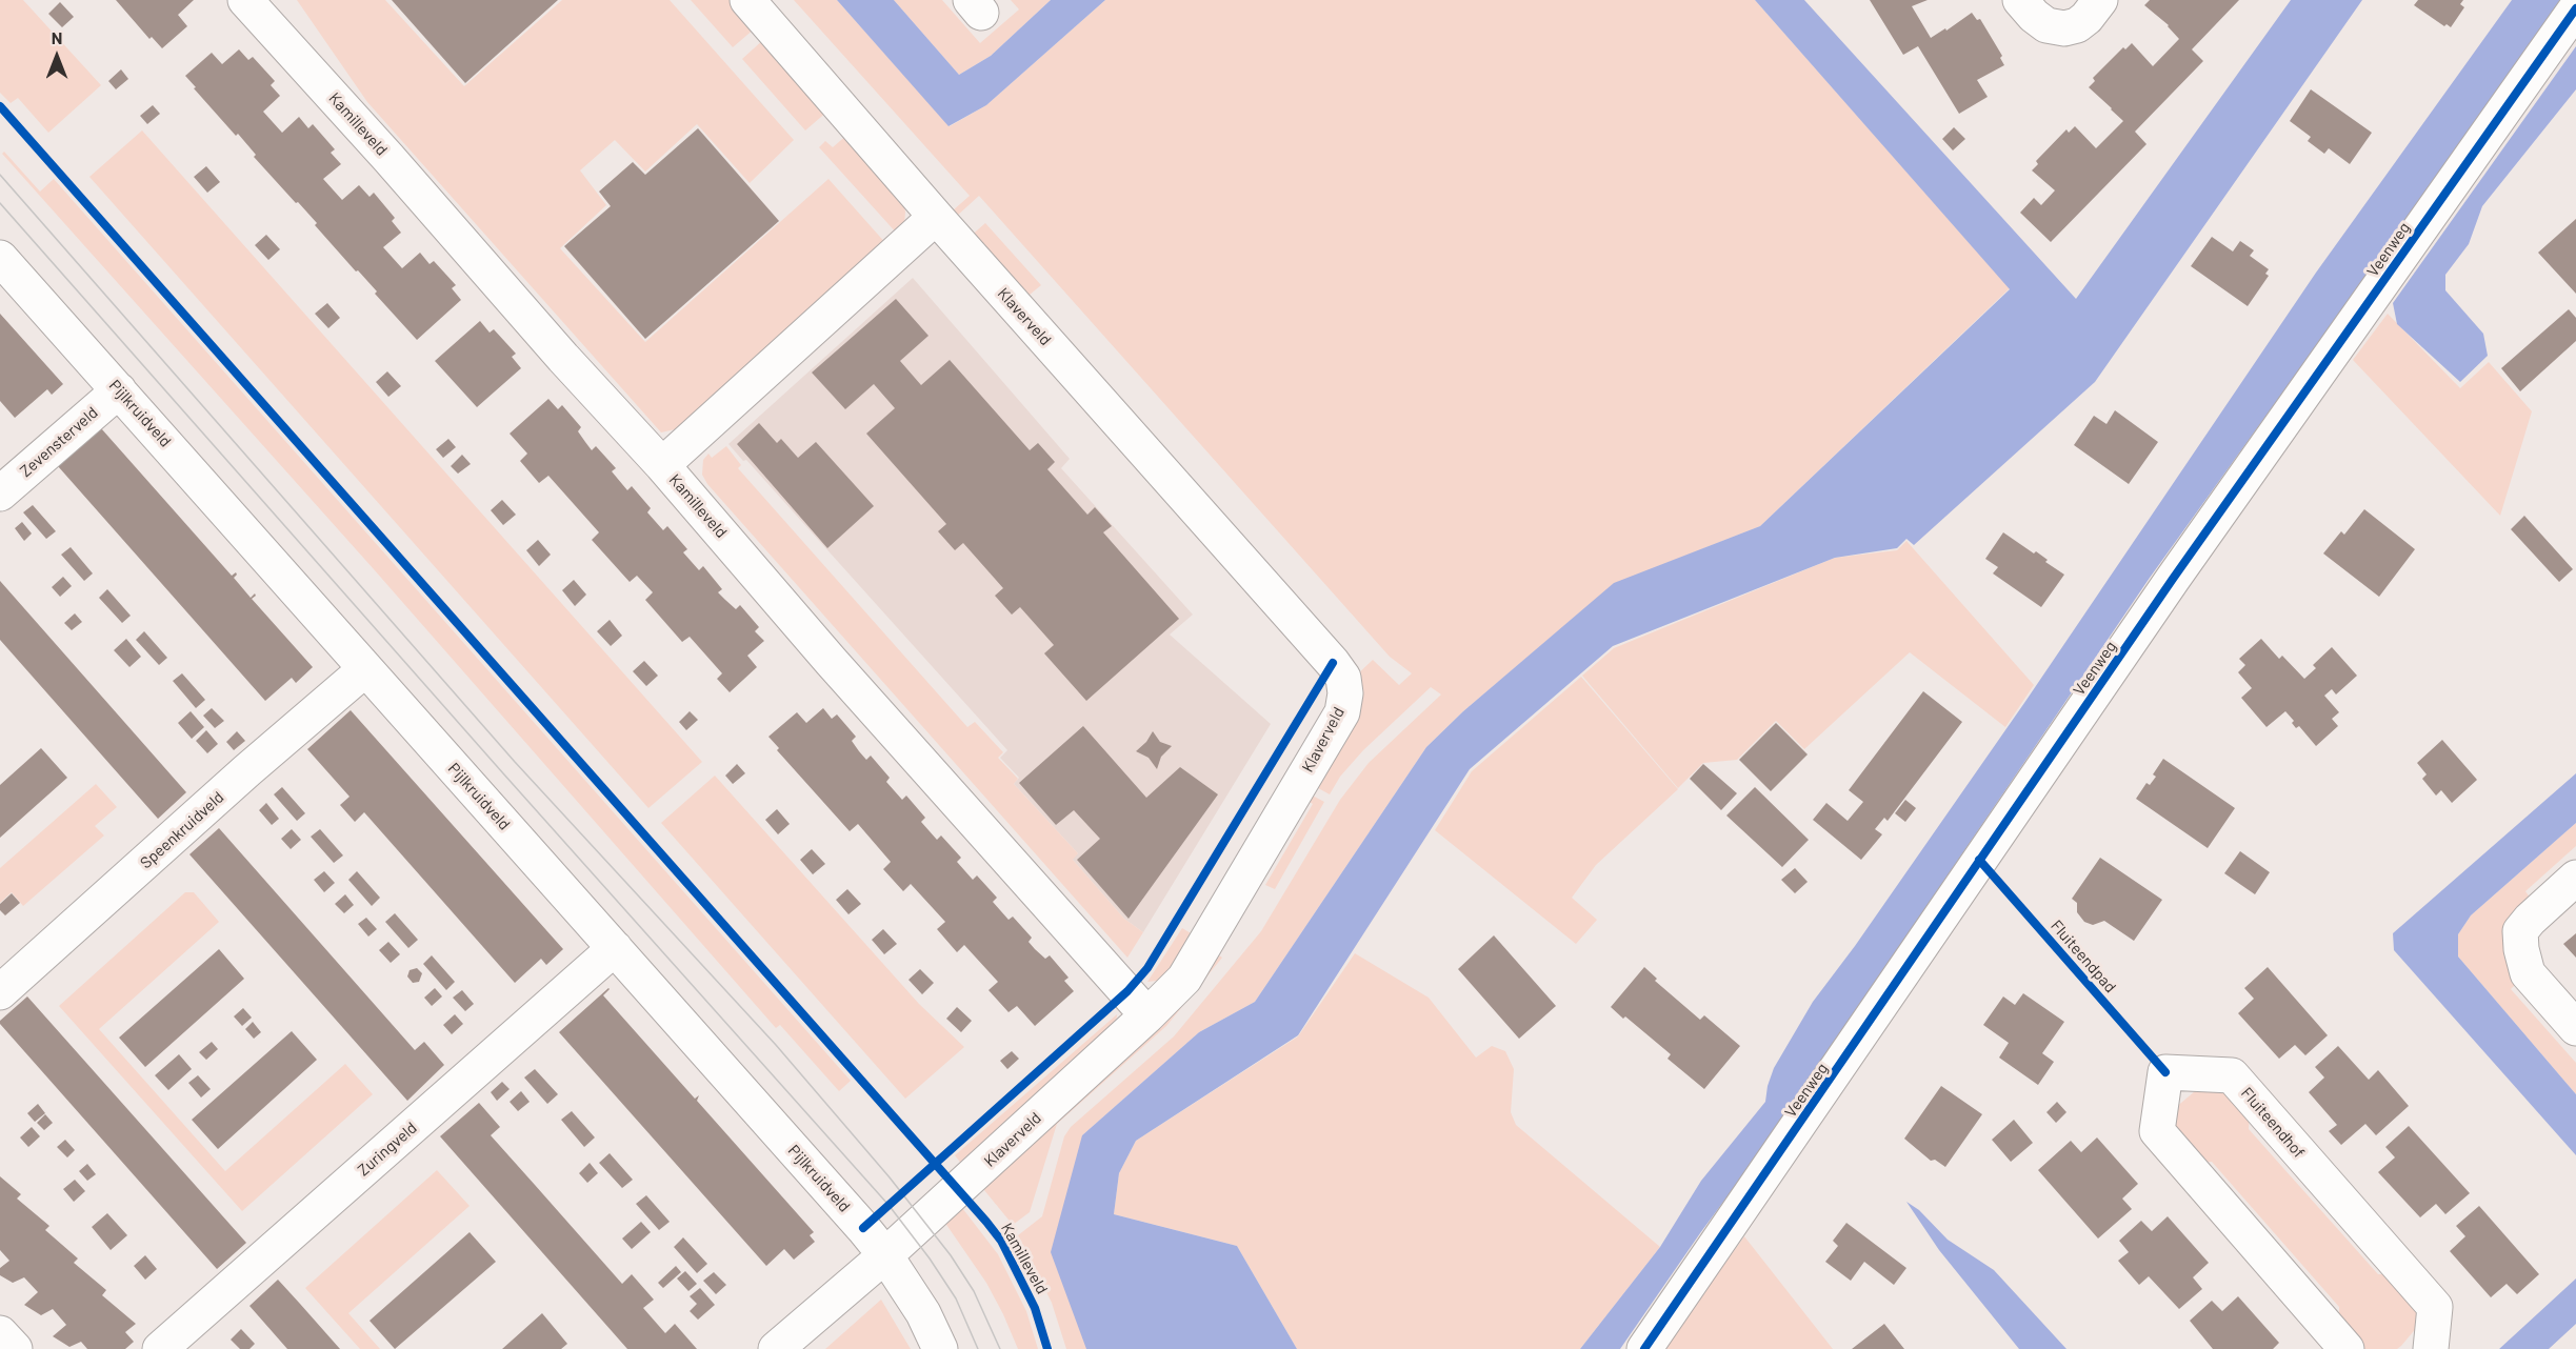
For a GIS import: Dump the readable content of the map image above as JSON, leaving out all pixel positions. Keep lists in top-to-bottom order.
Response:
{
  "streets": {
    "street": [
      "Kamilleveld",
      "Veenweg",
      "Klaverveld",
      "Pijlkruidveld",
      "Zevensterveld",
      "Speenkruidveld",
      "Fluiteendhof",
      "Zuringveld"
    ],
    "cycle path": ["Fluiteendpad"]
  },
  "crossings": [
    ["Kamilleveld", "Klaverveld"],
    ["Klaverveld", "Pijlkruidveld"],
    ["Pijlkruidveld", "Zevensterveld"],
    ["Pijlkruidveld", "Speenkruidveld"],
    ["Pijlkruidveld", "Zuringveld"]
  ],
  "north": "top"
}
